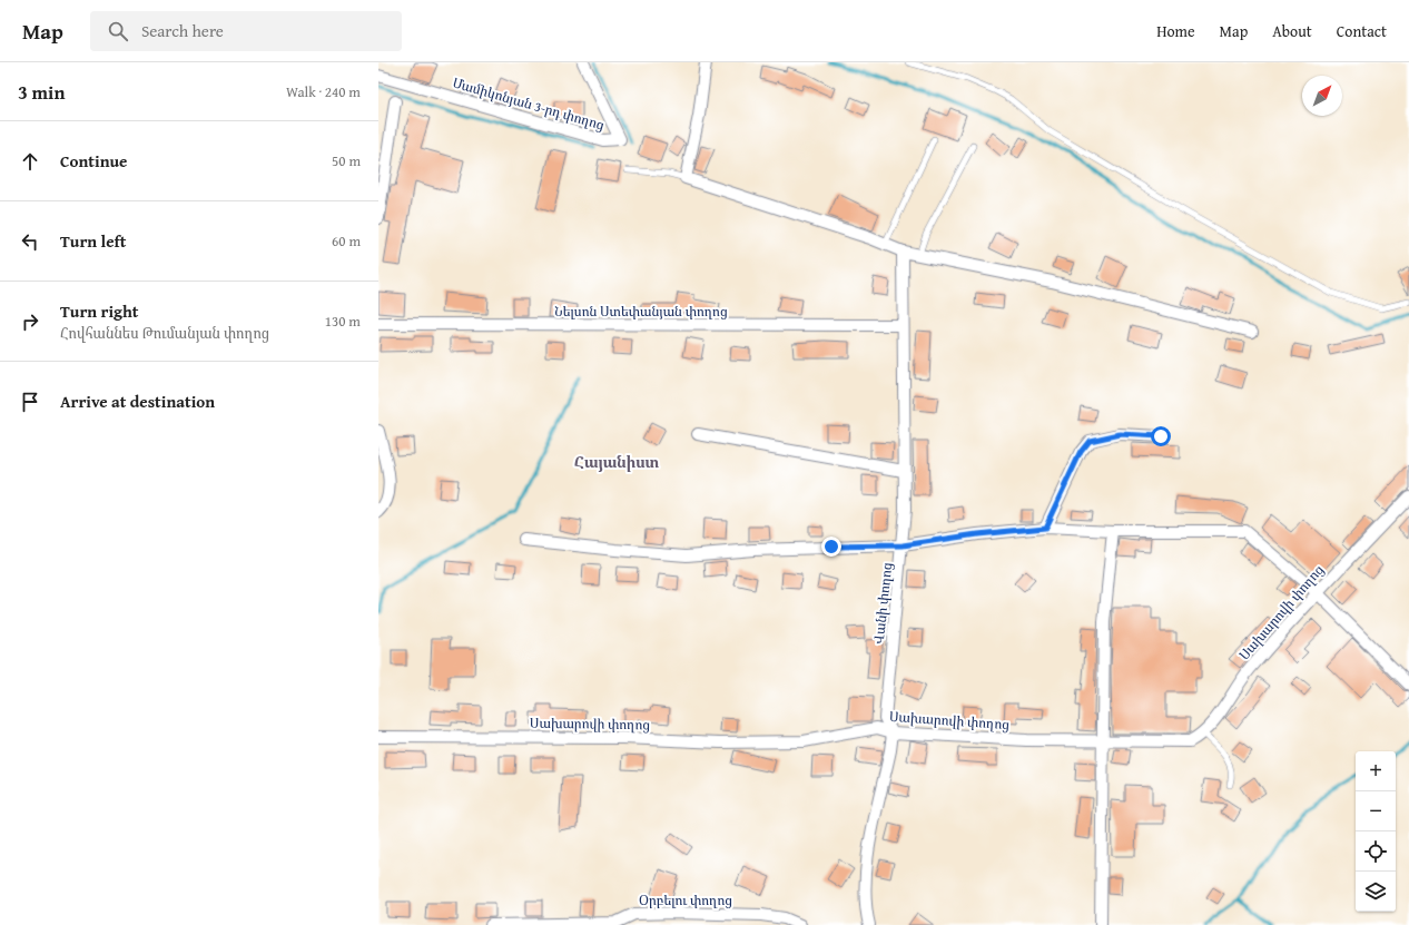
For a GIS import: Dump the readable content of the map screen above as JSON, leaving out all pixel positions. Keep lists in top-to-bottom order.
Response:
{
  "streets": {
    "street": [
      "Մամիկոնյան 3-րդ փողոց",
      "Նելսոն Ստեփանյան փողոց",
      "Վանի փողոց",
      "Սախարովի փողոց",
      "Օրբելու փողոց"
    ]
  },
  "crossings": [
    ["Նելսոն Ստեփանյան փողոց", "Վանի փողոց"],
    ["Վանի փողոց", "Սախարովի փողոց"]
  ],
  "districts": ["Հայանիստ"],
  "north": "top right",
  "page": {
    "header": "Map",
    "search": "Search here",
    "nav": [
      "Home",
      "Map",
      "About",
      "Contact"
    ],
    "heading": ["3 min", "Walk · 240 m"],
    "list": [
      ["Continue", "50 m"],
      ["Turn left", "60 m"],
      ["Turn right", "Հովհաննես Թումանյան փողոց", "130 m"],
      "Arrive at destination"
    ],
    "map_buttons": ["+", "−"]
  }
}
